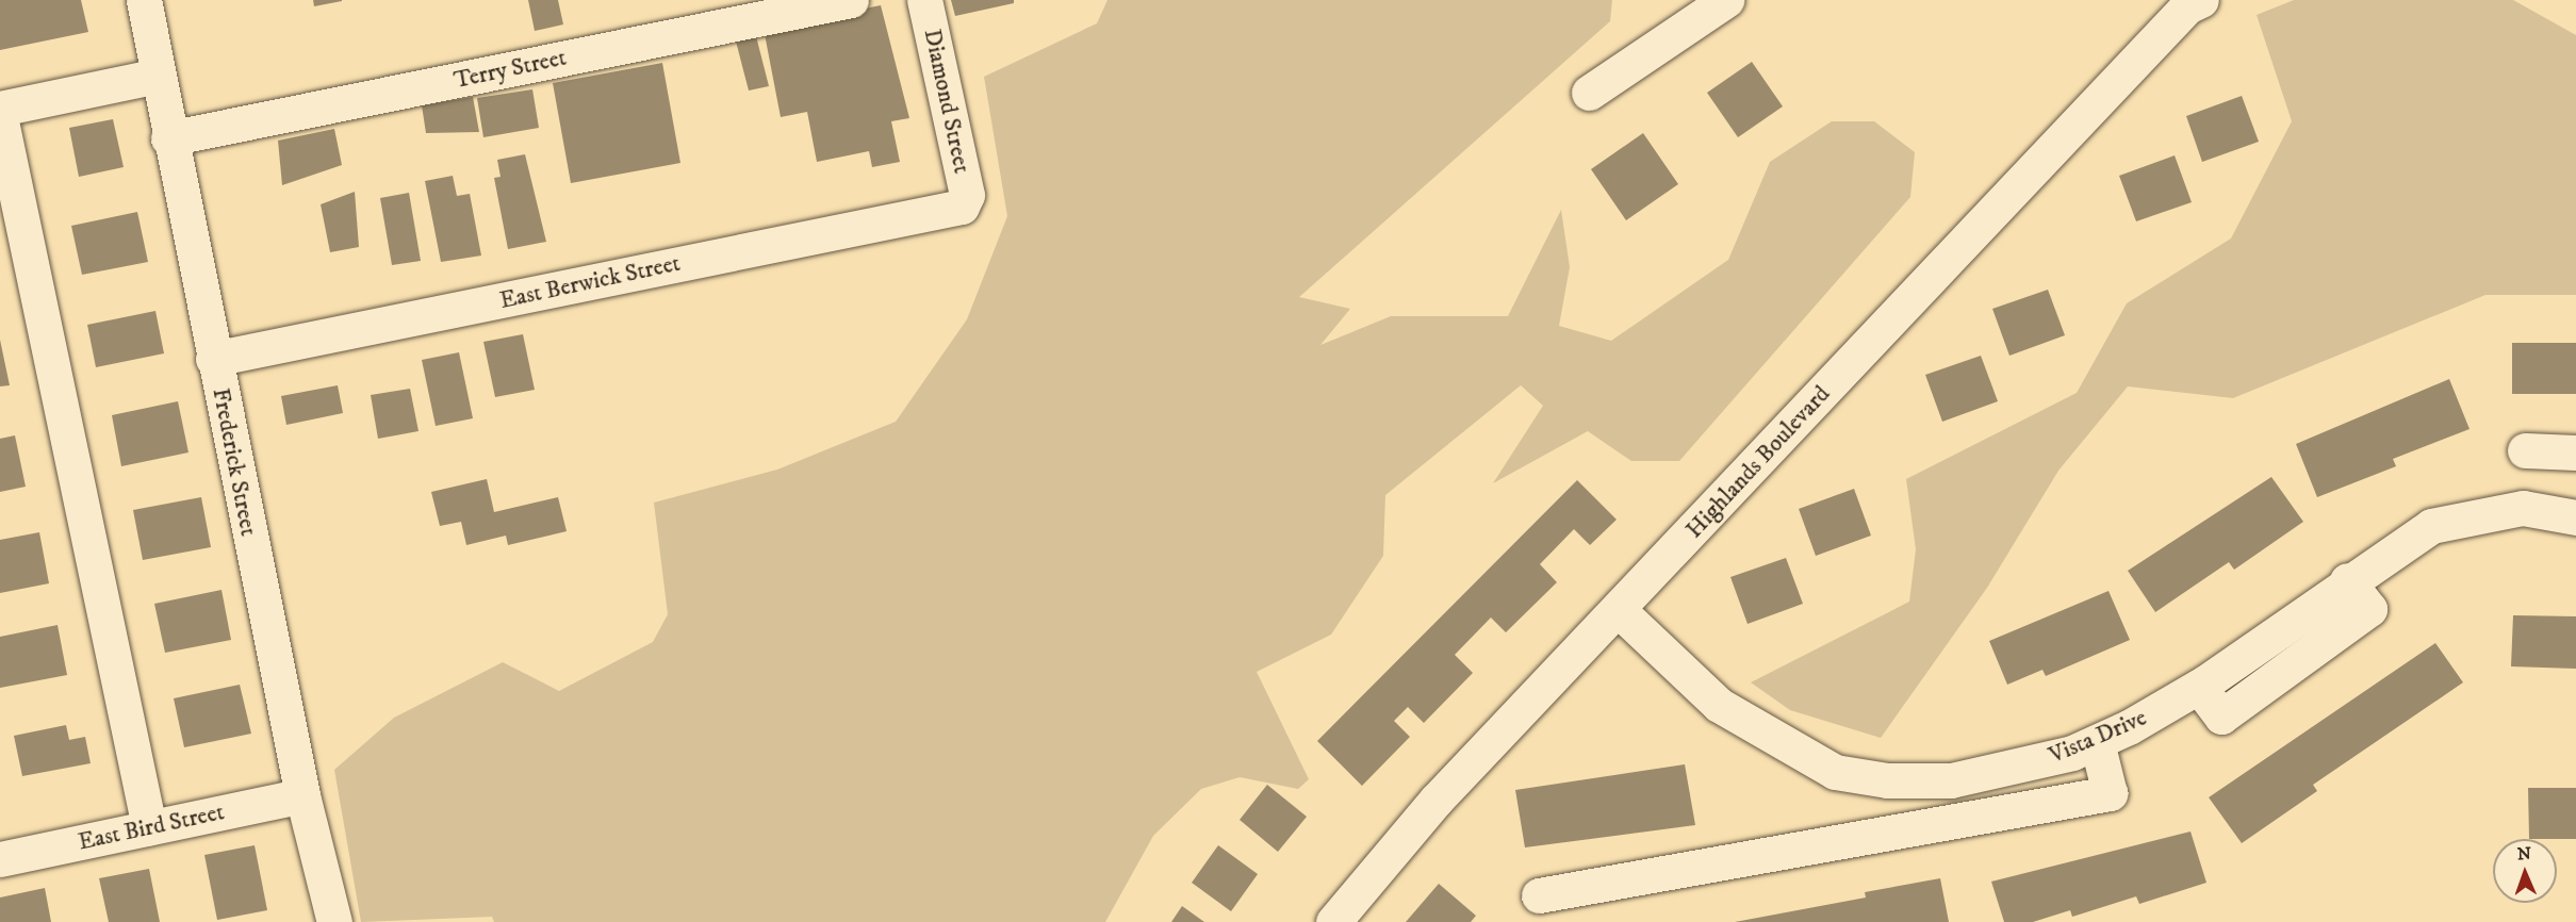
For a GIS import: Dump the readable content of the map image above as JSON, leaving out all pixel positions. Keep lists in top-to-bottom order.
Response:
{
  "streets": {
    "street": [
      "Terry Street",
      "Diamond Street",
      "East Berwick Street",
      "Frederick Street",
      "Highlands Boulevard",
      "Vista Drive",
      "East Bird Street"
    ]
  },
  "crossings": [
    ["Terry Street", "Frederick Street"],
    ["Diamond Street", "East Berwick Street"],
    ["East Berwick Street", "Frederick Street"],
    ["Frederick Street", "East Bird Street"],
    ["Highlands Boulevard", "Vista Drive"]
  ],
  "north": "top"
}
